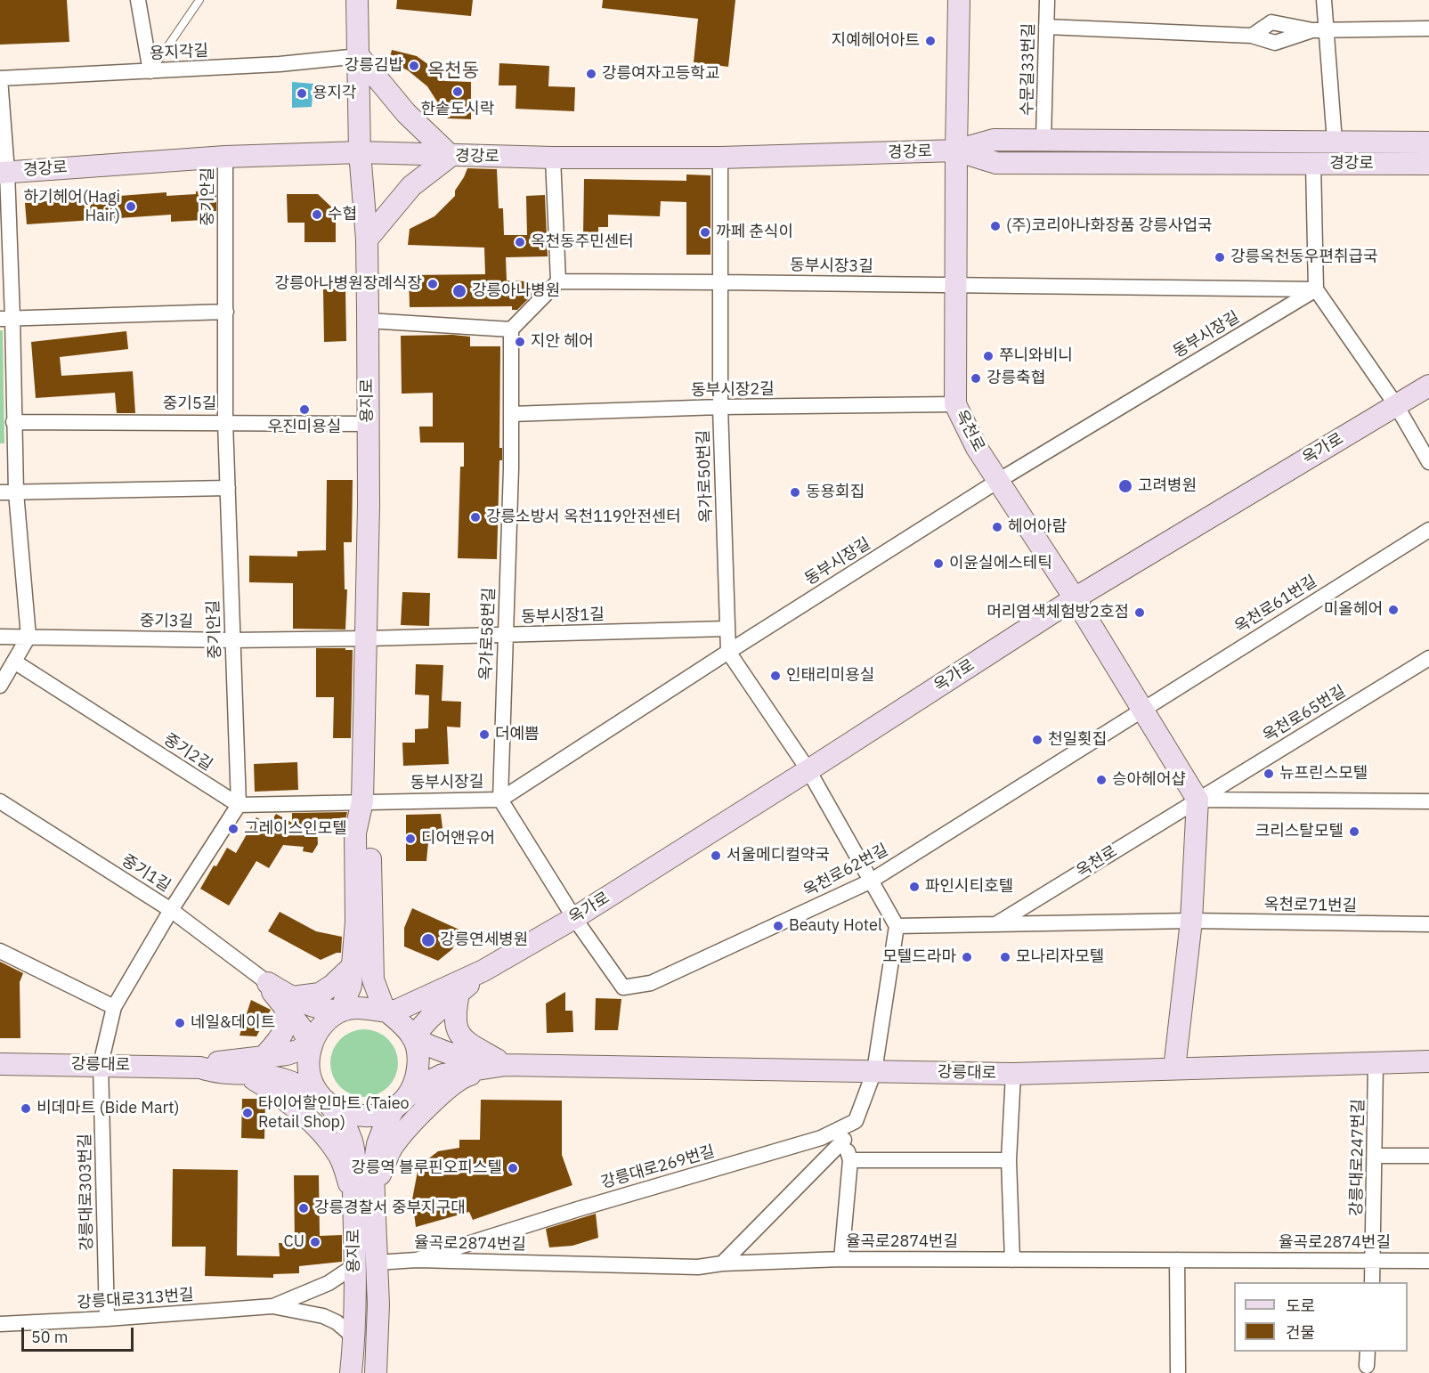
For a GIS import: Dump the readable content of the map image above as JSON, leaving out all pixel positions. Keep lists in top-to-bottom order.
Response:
{
  "streets": {
    "street": [
      "용지각길",
      "수문길33번길",
      "경강로",
      "중기안길",
      "동부시장3길",
      "동부시장길",
      "동부시장2길",
      "용지로",
      "중기5길",
      "옥천로",
      "옥가로",
      "옥가로50번길",
      "옥천로61번길",
      "동부시장1길",
      "중기3길",
      "옥가로58번길",
      "옥천로65번길",
      "중기2길",
      "옥천로62번길",
      "중기1길",
      "옥천로71번길",
      "강릉대로",
      "강릉대로247번길",
      "강릉대로269번길",
      "강릉대로303번길",
      "율곡로2874번길",
      "강릉대로313번길"
    ]
  },
  "crossings": [
    ["용지각길", "용지로"],
    ["수문길33번길", "경강로"],
    ["경강로", "중기안길"],
    ["경강로", "용지로"],
    ["경강로", "옥천로"],
    ["경강로", "옥가로50번길"],
    ["중기안길", "중기5길"],
    ["중기안길", "중기3길"],
    ["중기안길", "중기2길"],
    ["동부시장3길", "동부시장길"],
    ["동부시장3길", "옥천로"],
    ["동부시장3길", "옥가로50번길"],
    ["동부시장길", "용지로"],
    ["동부시장길", "옥천로"],
    ["동부시장길", "옥가로50번길"],
    ["동부시장길", "옥가로58번길"],
    ["동부시장2길", "옥천로"],
    ["동부시장2길", "옥가로50번길"],
    ["동부시장2길", "옥가로58번길"],
    ["용지로", "중기5길"],
    ["용지로", "동부시장1길"],
    ["용지로", "중기3길"],
    ["용지로", "율곡로2874번길"],
    ["옥천로", "옥가로"],
    ["옥천로", "옥천로61번길"],
    ["옥천로", "옥천로65번길"],
    ["옥천로", "옥천로62번길"],
    ["옥가로", "옥가로50번길"],
    ["옥가로", "옥천로62번길"],
    ["옥가로50번길", "동부시장1길"],
    ["옥가로50번길", "옥천로62번길"],
    ["옥천로61번길", "옥천로62번길"],
    ["동부시장1길", "중기3길"],
    ["동부시장1길", "옥가로58번길"],
    ["강릉대로", "강릉대로247번길"],
    ["강릉대로", "강릉대로303번길"],
    ["강릉대로247번길", "율곡로2874번길"],
    ["강릉대로269번길", "율곡로2874번길"],
    ["강릉대로303번길", "강릉대로313번길"]
  ],
  "districts": ["옥천동"],
  "places": [
    "지예헤어아트",
    "강릉김밥",
    "강릉여자고등학교",
    "한솥도시락",
    "용지각",
    "하기헤어(Hagi Hair)",
    "수협",
    "(주)코리아나화장품 강릉사업국",
    "까페 춘식이",
    "옥천동주민센터",
    "강릉옥천동우편취급국",
    "강릉아나병원장례식장",
    "강릉아나병원",
    "지안 헤어",
    "쭈니와비니",
    "강릉축협",
    "우진미용실",
    "고려병원",
    "동용회집",
    "강릉소방서 옥천119안전센터",
    "헤어아람",
    "이윤실에스테틱",
    "미올헤어",
    "머리염색체험방2호점",
    "인태리미용실",
    "더예쁨",
    "천일횟집",
    "뉴프린스모텔",
    "승아헤어샵",
    "그레이스인모텔",
    "크리스탈모텔",
    "디어앤유어",
    "서울메디컬약국",
    "파인시티호텔",
    "Beauty Hotel",
    "강릉연세병원",
    "모텔드라마",
    "모나리자모텔",
    "네일&데이트",
    "비데마트 (Bide Mart)",
    "타이어할인마트 (Taieo Retail Shop)",
    "강릉역 블루핀오피스텔",
    "강릉경찰서 중부지구대",
    "CU"
  ],
  "legend": ["도로", "건물"],
  "scale_bar": "50 m"
}
